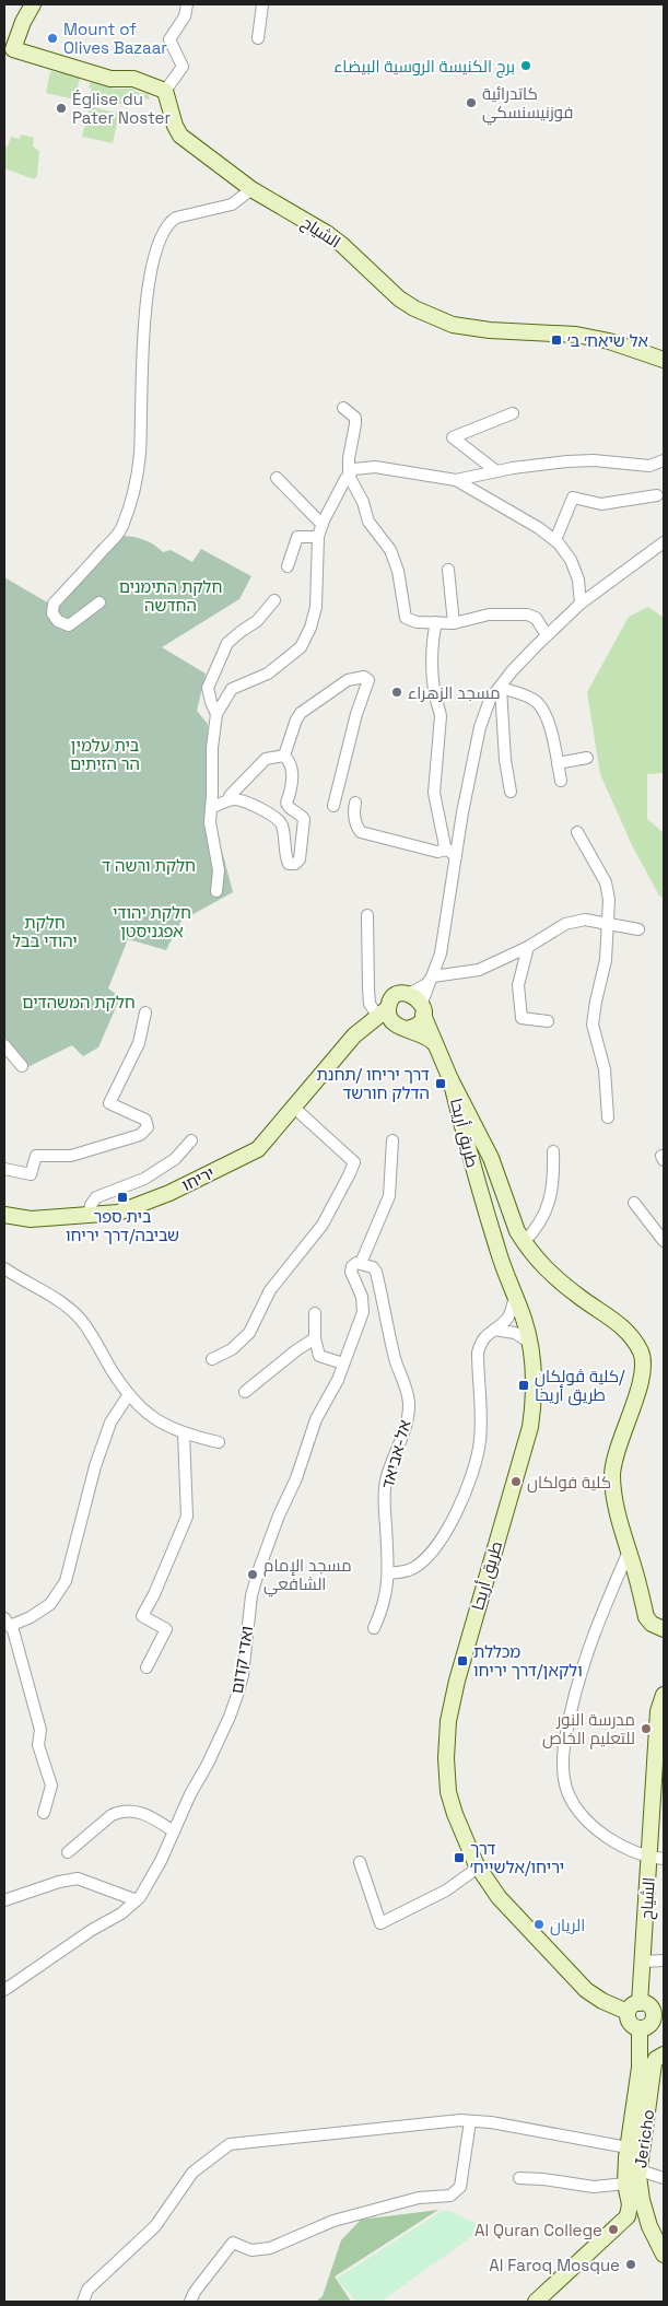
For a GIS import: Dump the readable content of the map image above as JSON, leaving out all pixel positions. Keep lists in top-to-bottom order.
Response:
{
  "streets": {
    "street": [
      "الشياح",
      "طريق أريحا",
      "יריחו",
      "אל-אביאד",
      "ואדי קדום",
      "Jericho"
    ]
  },
  "crossings": [
    ["الشياح", "طريق أريحا"],
    ["אל-אביאד", "ואדי קדום"]
  ],
  "parks": [
    "חלקת התימנים החדשה",
    "בית עלמין הר הזיתים",
    "חלקת ורשה ד",
    "חלקת יהודי אפגניסטן",
    "חלקת יהודי בבל",
    "חלקת המשהדים"
  ],
  "places": {
    "other": [
      "Mount of Olives Bazaar",
      "برج الكنيسة الروسية البيضاء",
      "كاتدرائية فوزنيسنسكي",
      "Église du Pater Noster",
      "مسجد الزهراء",
      "كلية فولكان",
      "مسجد الإمام الشافعي",
      "مدرسة النور للتعليم الخاص",
      "الريان",
      "Al Quran College",
      "Al Faroq Mosque"
    ],
    "transit": [
      "אל שיאח׳ ב׳",
      "דרך יריחו /תחנת הדלק חורשד",
      "בית ספר שביבה/דרך יריחו",
      "كلية ڤولكان/ طريق أريحا",
      "מכללת ולקאן/דרך יריחו",
      "דרך יריחו/אלשייח׳"
    ]
  }
}
